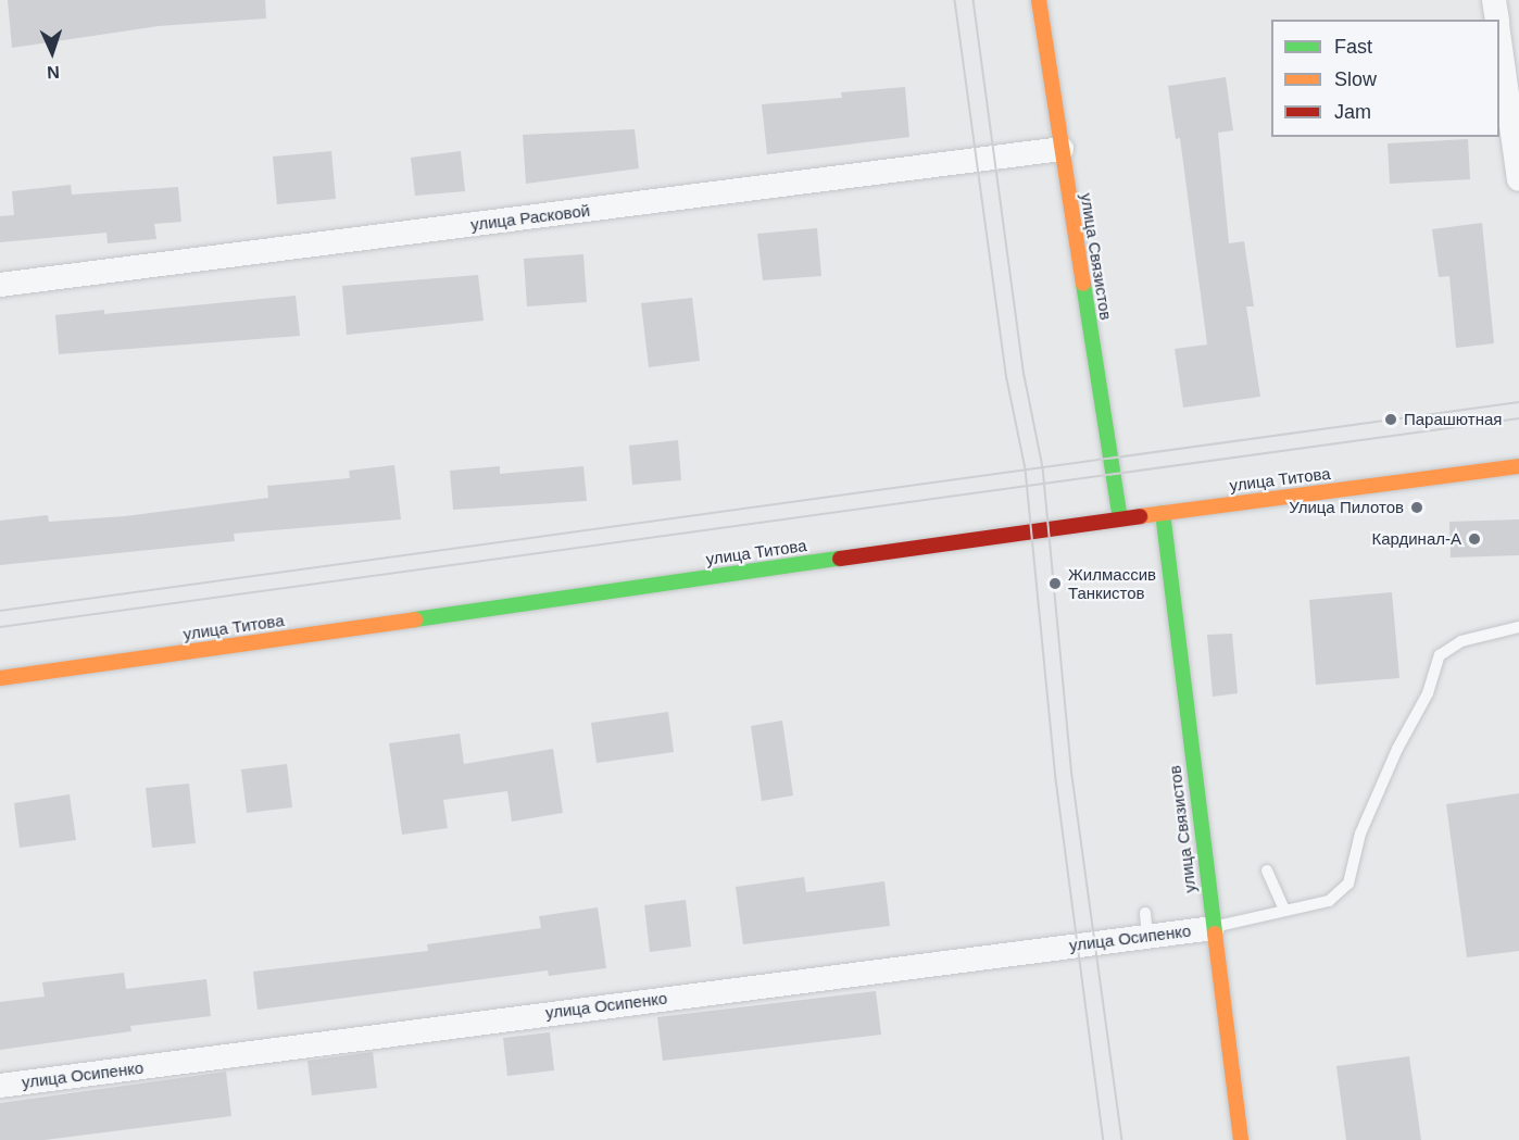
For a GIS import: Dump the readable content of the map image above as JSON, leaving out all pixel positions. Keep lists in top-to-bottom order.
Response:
{
  "streets": {
    "street": [
      "улица Расковой",
      "улица Связистов",
      "улица Титова",
      "улица Осипенко"
    ]
  },
  "crossings": [
    ["улица Расковой", "улица Связистов"],
    ["улица Связистов", "улица Титова"],
    ["улица Связистов", "улица Осипенко"]
  ],
  "places": [
    "Парашютная",
    "Улица Пилотов",
    "Кардинал-А",
    "Жилмассив Танкистов"
  ],
  "legend": ["Fast", "Slow", "Jam"],
  "north": "bottom"
}
